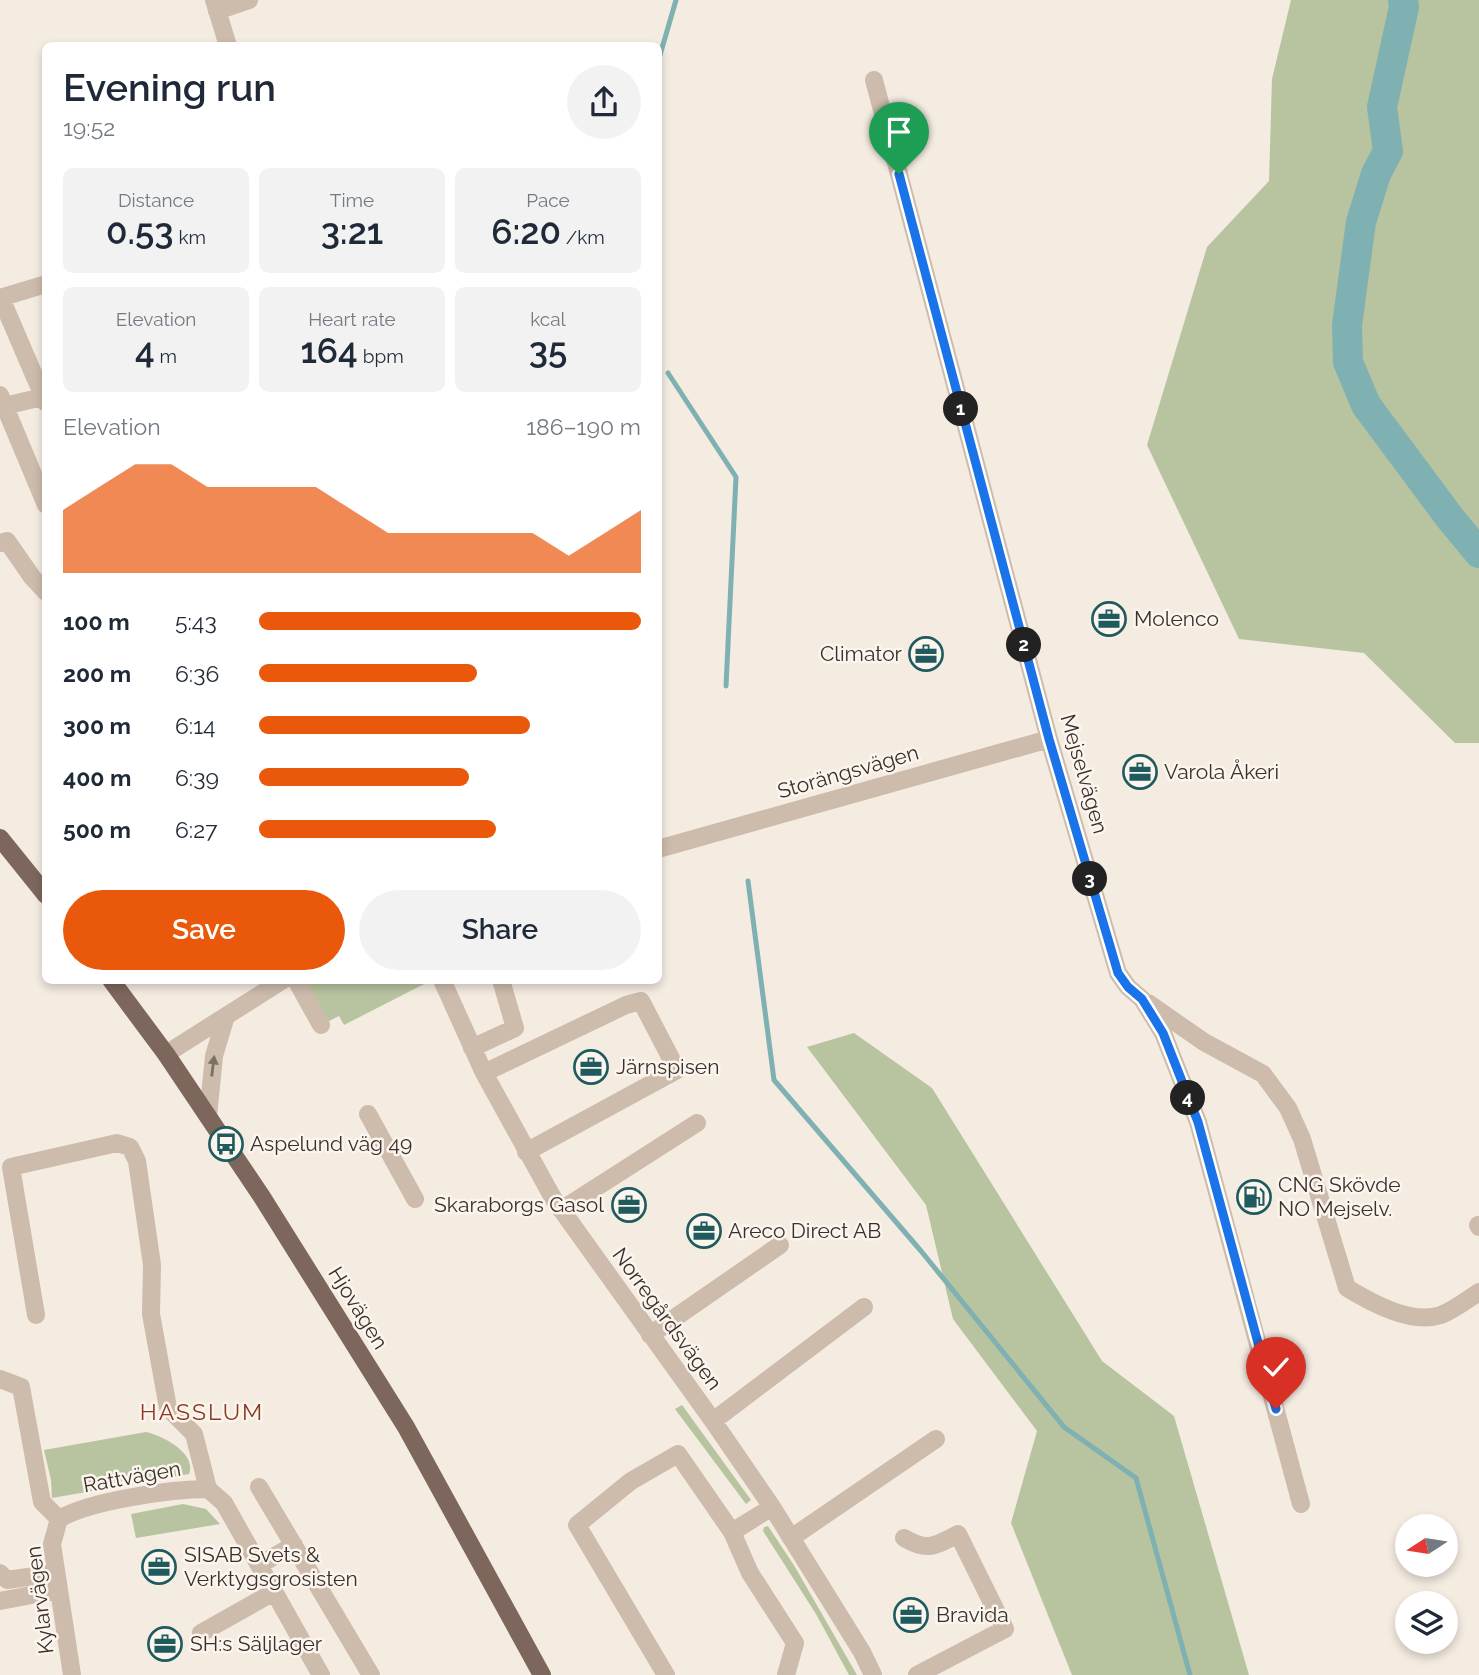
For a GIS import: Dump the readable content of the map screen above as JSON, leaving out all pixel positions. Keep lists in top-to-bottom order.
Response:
{
  "streets": {
    "main road": ["Hjovägen"],
    "street": [
      "Storängsvägen",
      "Mejselvägen",
      "Norregårdsvägen",
      "Rattvägen",
      "Kylarvägen"
    ]
  },
  "crossings": [
    ["Storängsvägen", "Mejselvägen"],
    ["Rattvägen", "Kylarvägen"]
  ],
  "districts": ["HASSLUM"],
  "places": {
    "office": [
      "Molenco",
      "Climator",
      "Varola Åkeri",
      "Järnspisen",
      "Skaraborgs Gasol",
      "Areco Direct AB",
      "SISAB Svets & Verktygsgrosisten",
      "Bravida",
      "SH:s Säljlager"
    ],
    "bus stop": ["Aspelund väg 49"],
    "fuel station": ["CNG Skövde NO Mejselv."]
  },
  "north": "left",
  "page": {
    "heading": ["Evening run", "19:52"],
    "stats": [
      ["Distance", "0.53 km"],
      ["Time", "3:21"],
      ["Pace", "6:20 /km"],
      ["Elevation", "4 m"],
      ["Heart rate", "164 bpm"],
      ["kcal", "35"]
    ],
    "pins": [
      "1",
      "2",
      "3",
      "4"
    ],
    "chart": ["Elevation", "186–190 m"],
    "list": [
      {
        "name": "100 m",
        "note": "5:43"
      },
      {
        "name": "200 m",
        "note": "6:36"
      },
      {
        "name": "300 m",
        "note": "6:14"
      },
      {
        "name": "400 m",
        "note": "6:39"
      },
      {
        "name": "500 m",
        "note": "6:27"
      }
    ],
    "buttons": ["Save", "Share"]
  }
}
